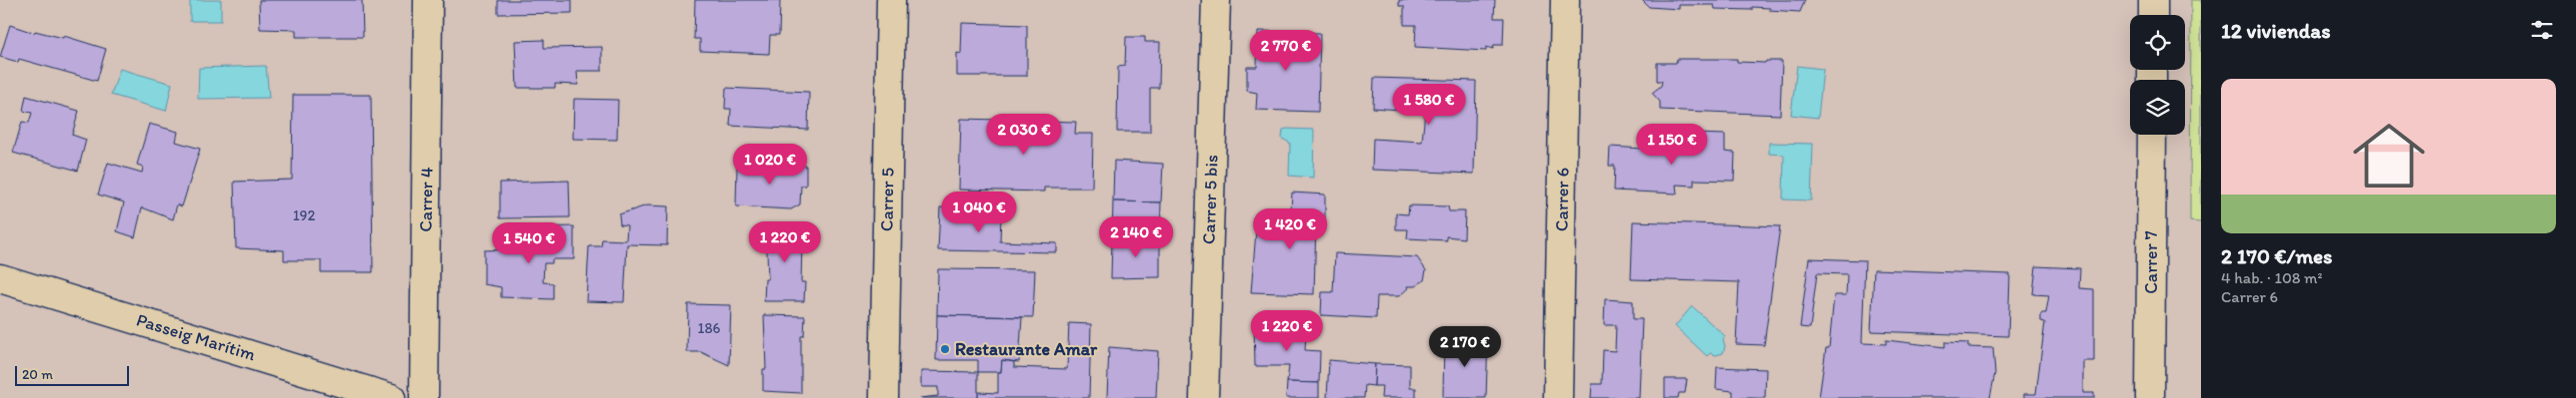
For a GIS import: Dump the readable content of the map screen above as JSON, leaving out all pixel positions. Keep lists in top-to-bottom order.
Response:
{
  "streets": {
    "street": [
      "Carrer 4",
      "Carrer 5",
      "Carrer 5 bis",
      "Carrer 6",
      "Carrer 7",
      "Passeig Marítim"
    ]
  },
  "places": ["Restaurante Amar"],
  "house_numbers": ["192", "186"],
  "scale_bar": "20 m",
  "page": {
    "heading": "12 viviendas",
    "price": [
      "2 770 €",
      "1 580 €",
      "2 030 €",
      "1 150 €",
      "1 020 €",
      "1 040 €",
      "1 420 €",
      "2 140 €",
      "1 220 €",
      "1 540 €",
      "1 220 €",
      "2 170 €"
    ],
    "list": [
      {
        "name": "2 170 €/mes",
        "note": "4 hab. · 108 m² · Carrer 6"
      }
    ],
    "scale": "20 m"
  }
}
